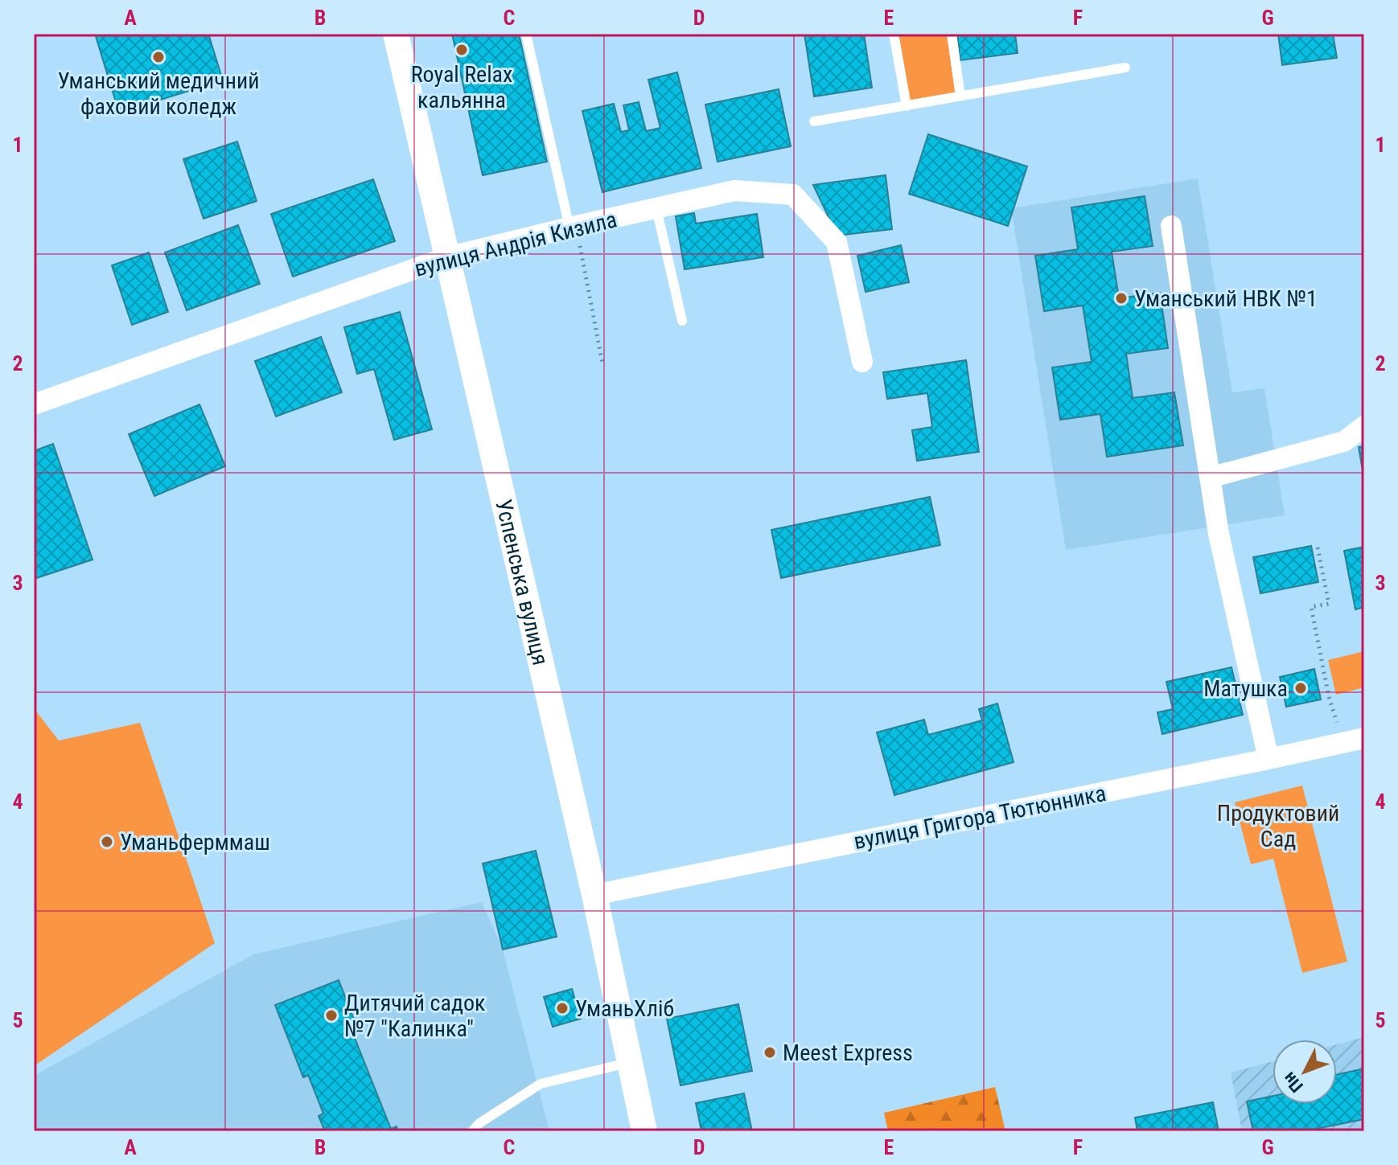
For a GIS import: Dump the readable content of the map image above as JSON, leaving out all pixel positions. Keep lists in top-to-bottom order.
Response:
{
  "streets": {
    "street": ["вулиця Андрія Кизила", "Успенська вулиця", "вулиця Григора Тютюнника"]
  },
  "crossings": [
    ["вулиця Андрія Кизила", "Успенська вулиця"],
    ["Успенська вулиця", "вулиця Григора Тютюнника"]
  ],
  "parks": ["Продуктовий Сад"],
  "places": [
    "Royal Relax кальянна",
    "Уманський медичний фаховий коледж",
    "Уманський НВК №1",
    "Матушка",
    "Уманьферммаш",
    "УманьХліб",
    "Дитячий садок №7 \"Калинка\"",
    "Meest Express"
  ],
  "north": "bottom left",
  "grid": {
    "columns": [
      "A",
      "B",
      "C",
      "D",
      "E",
      "F",
      "G"
    ],
    "rows": [
      "1",
      "2",
      "3",
      "4",
      "5"
    ]
  }
}
